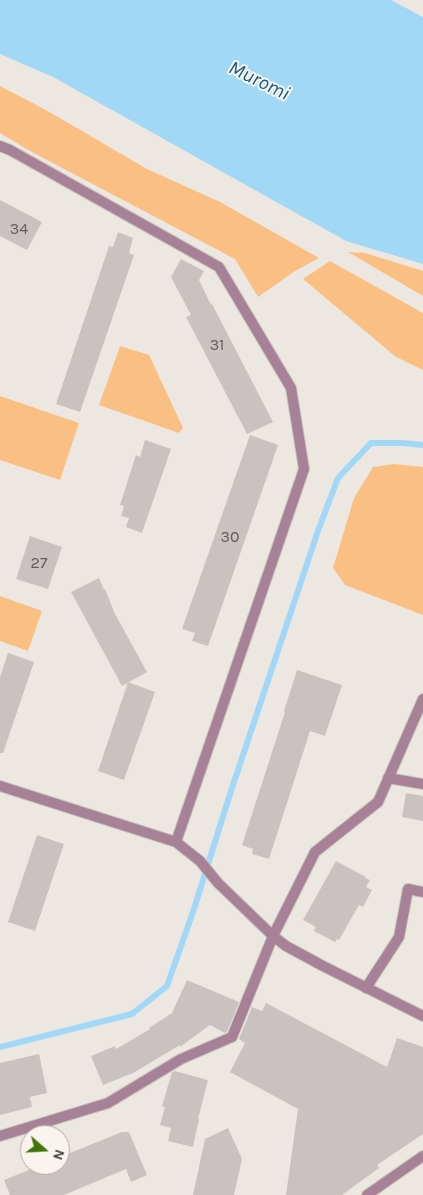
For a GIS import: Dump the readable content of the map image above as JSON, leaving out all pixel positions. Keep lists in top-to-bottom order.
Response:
{
  "water": ["Muromi"],
  "house_numbers": [
    "34",
    "31",
    "30",
    "27"
  ],
  "north": "right"
}
